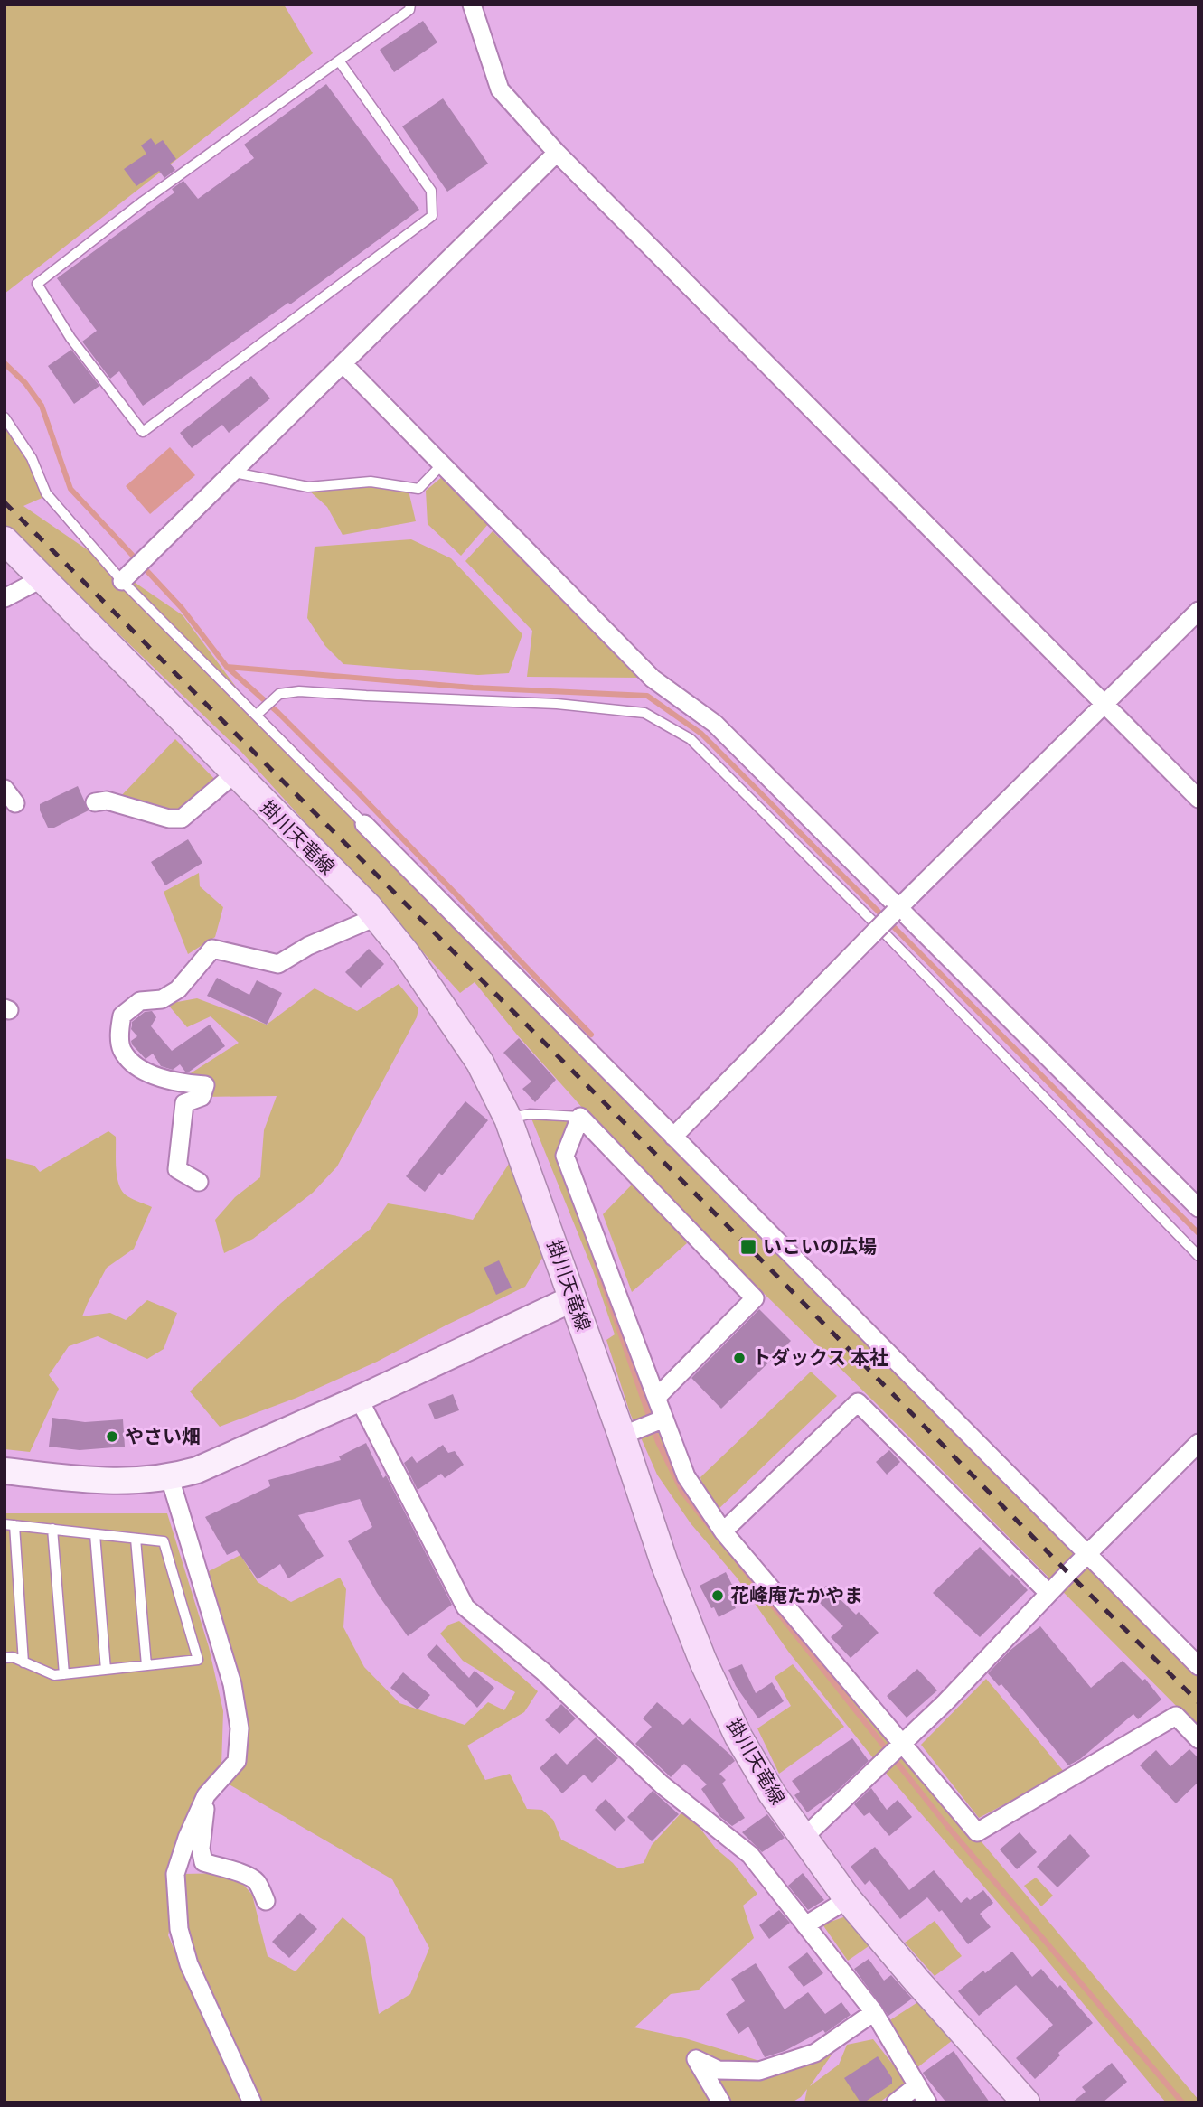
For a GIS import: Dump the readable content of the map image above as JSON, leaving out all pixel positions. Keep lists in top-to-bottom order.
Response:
{
  "streets": {
    "main road": ["掛川天竜線"]
  },
  "places": {
    "transit": ["いこいの広場"],
    "other": ["トダックス 本社", "やさい畑", "花峰庵たかやま"]
  }
}
